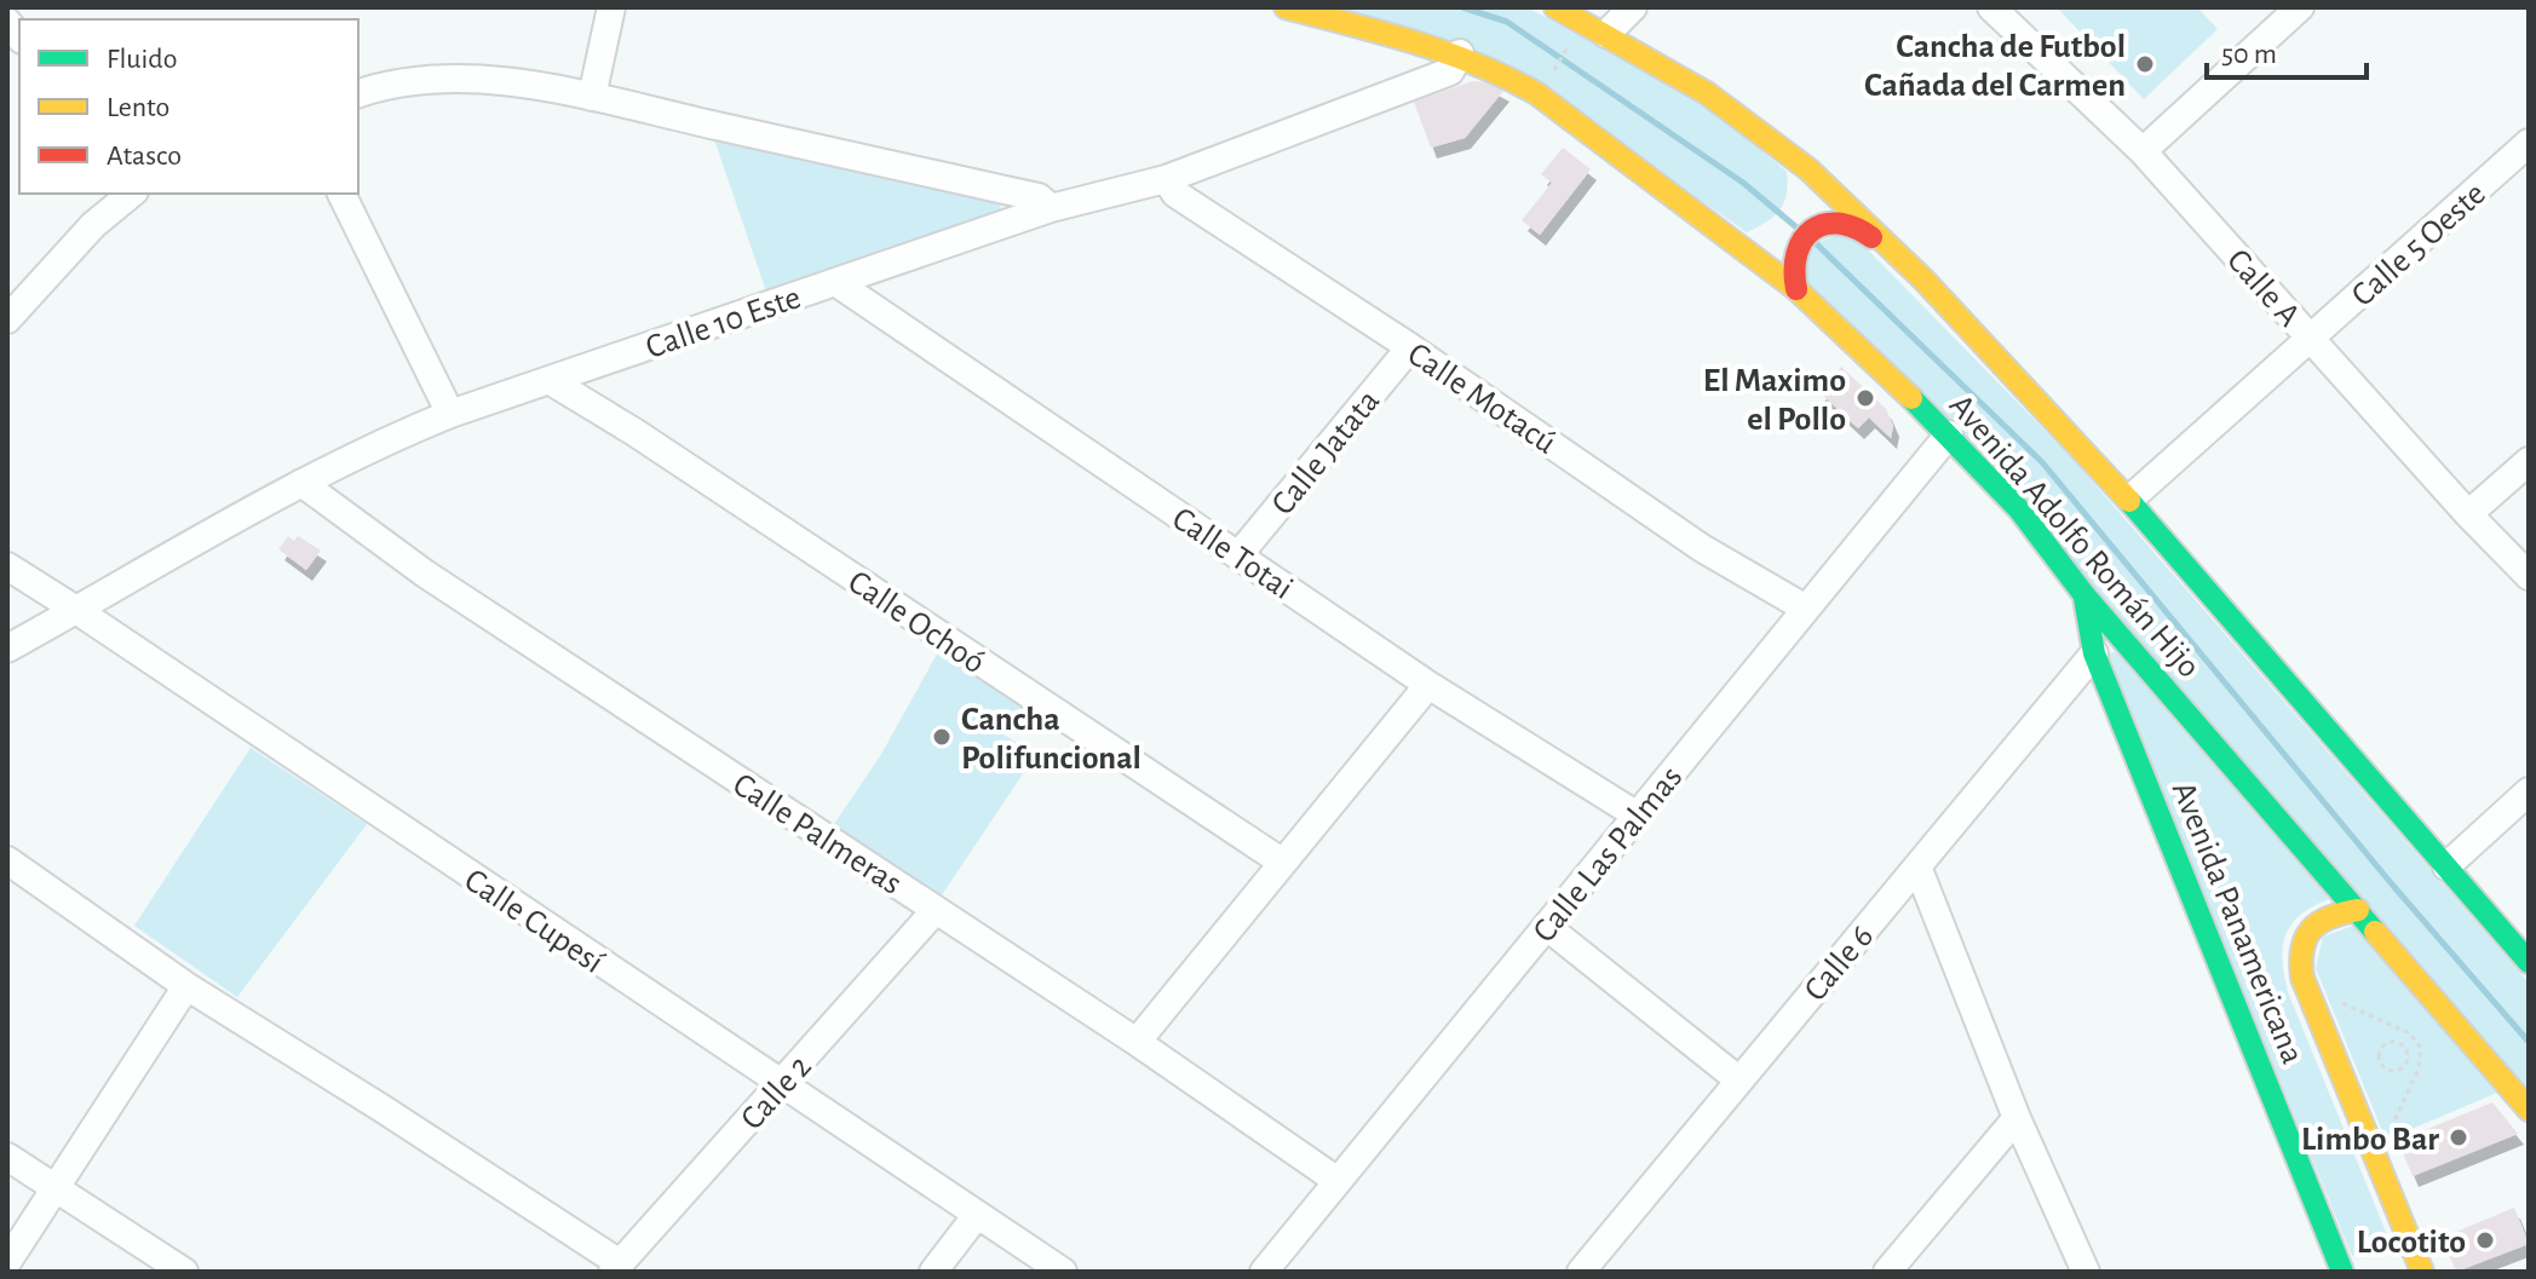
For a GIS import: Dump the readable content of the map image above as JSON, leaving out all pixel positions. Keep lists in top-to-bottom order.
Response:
{
  "streets": {
    "main road": ["Avenida Adolfo Román Hijo", "Avenida Panamericana"],
    "street": [
      "Calle 5 Oeste",
      "Calle A",
      "Calle 10 Este",
      "Calle Motacú",
      "Calle Jatata",
      "Calle Totai",
      "Calle Ochoó",
      "Calle Palmeras",
      "Calle Las Palmas",
      "Calle Cupesí",
      "Calle 6",
      "Calle 2"
    ]
  },
  "crossings": [
    ["Calle 5 Oeste", "Calle A"],
    ["Calle 5 Oeste", "Avenida Adolfo Román Hijo"],
    ["Calle 10 Este", "Calle Motacú"],
    ["Calle 10 Este", "Avenida Adolfo Román Hijo"],
    ["Calle 10 Este", "Calle Totai"],
    ["Calle 10 Este", "Calle Ochoó"],
    ["Calle 10 Este", "Calle Palmeras"],
    ["Calle 10 Este", "Calle Cupesí"],
    ["Calle Motacú", "Calle Jatata"],
    ["Calle Motacú", "Calle Las Palmas"],
    ["Calle Jatata", "Calle Totai"],
    ["Avenida Adolfo Román Hijo", "Calle Las Palmas"],
    ["Avenida Adolfo Román Hijo", "Avenida Panamericana"],
    ["Calle Totai", "Calle Las Palmas"],
    ["Calle Palmeras", "Calle Las Palmas"],
    ["Calle Palmeras", "Calle 2"],
    ["Calle Cupesí", "Calle 2"],
    ["Avenida Panamericana", "Calle 6"]
  ],
  "places": [
    "Cancha de Futbol Cañada del Carmen",
    "El Maximo el Pollo",
    "Cancha Polifuncional",
    "Limbo Bar",
    "Locotito"
  ],
  "legend": ["Fluido", "Lento", "Atasco"],
  "scale_bar": "50 m"
}
